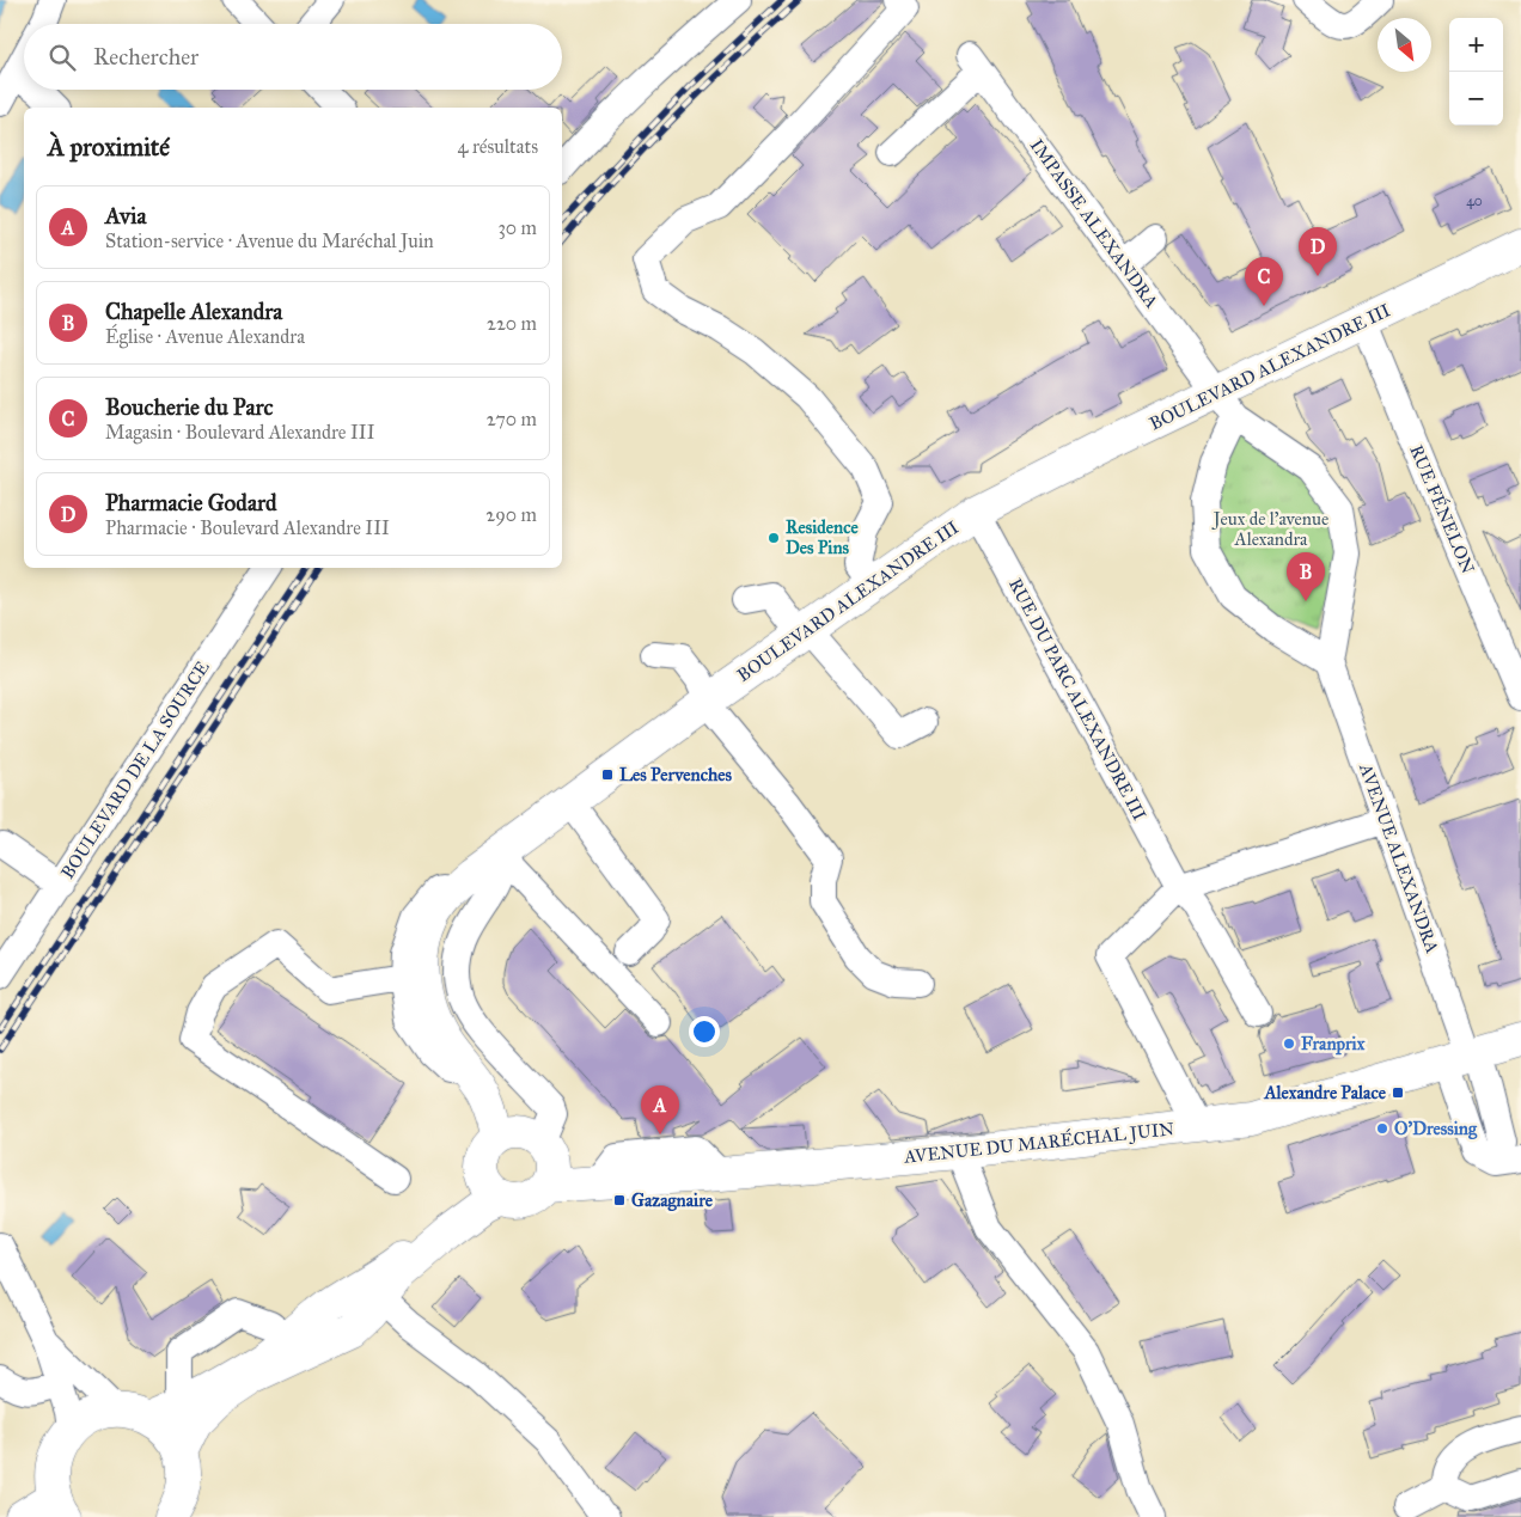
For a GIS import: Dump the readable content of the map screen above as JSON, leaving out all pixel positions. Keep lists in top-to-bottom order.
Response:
{
  "streets": {
    "main road": ["BOULEVARD ALEXANDRE III", "AVENUE DU MARÉCHAL JUIN"],
    "street": [
      "IMPASSE ALEXANDRA",
      "RUE FÉNELON",
      "RUE DU PARC ALEXANDRE III",
      "BOULEVARD DE LA SOURCE",
      "AVENUE ALEXANDRA"
    ]
  },
  "crossings": [
    ["IMPASSE ALEXANDRA", "BOULEVARD ALEXANDRE III"],
    ["IMPASSE ALEXANDRA", "AVENUE ALEXANDRA"],
    ["BOULEVARD ALEXANDRE III", "RUE FÉNELON"],
    ["BOULEVARD ALEXANDRE III", "RUE DU PARC ALEXANDRE III"],
    ["BOULEVARD ALEXANDRE III", "AVENUE ALEXANDRA"],
    ["BOULEVARD ALEXANDRE III", "AVENUE DU MARÉCHAL JUIN"],
    ["AVENUE ALEXANDRA", "AVENUE DU MARÉCHAL JUIN"]
  ],
  "parks": ["Jeux de l'avenue Alexandra"],
  "places": {
    "other": ["Residence Des Pins", "Franprix", "O'Dressing"],
    "transit": ["Les Pervenches", "Alexandre Palace", "Gazagnaire"]
  },
  "house_numbers": ["40"],
  "north": "bottom right",
  "page": {
    "map_buttons": ["+", "−"],
    "search": "Rechercher",
    "heading": ["À proximité", "4 résultats"],
    "list": [
      {
        "mark": "A",
        "name": "Avia",
        "note": "Station-service · Avenue du Maréchal Juin",
        "value": "30 m"
      },
      {
        "mark": "B",
        "name": "Chapelle Alexandra",
        "note": "Église · Avenue Alexandra",
        "value": "220 m"
      },
      {
        "mark": "C",
        "name": "Boucherie du Parc",
        "note": "Magasin · Boulevard Alexandre III",
        "value": "270 m"
      },
      {
        "mark": "D",
        "name": "Pharmacie Godard",
        "note": "Pharmacie · Boulevard Alexandre III",
        "value": "290 m"
      }
    ],
    "pins": [
      "D",
      "C",
      "B",
      "A"
    ]
  }
}
